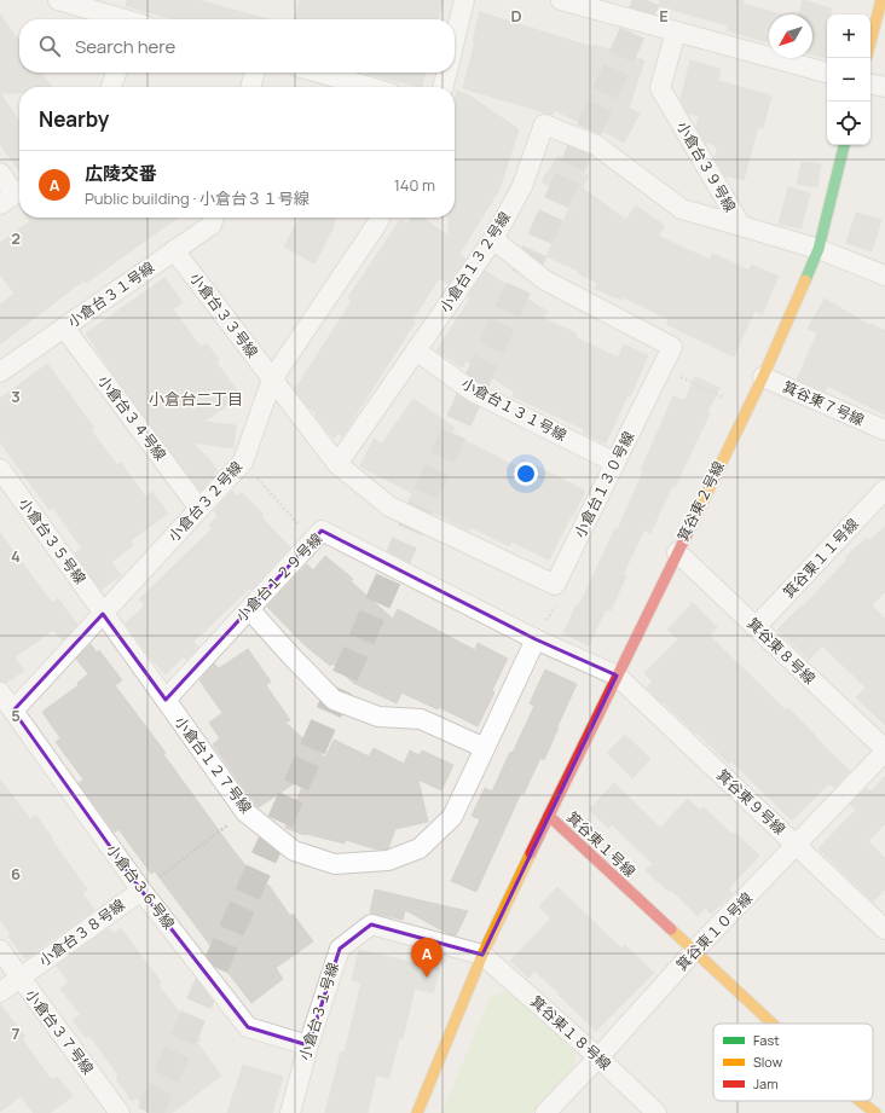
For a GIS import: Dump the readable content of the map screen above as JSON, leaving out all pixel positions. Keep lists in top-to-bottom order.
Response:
{
  "streets": {
    "street": [
      "小倉台３９号線",
      "小倉台１３２号線",
      "小倉台３１号線",
      "小倉台３３号線",
      "箕谷東７号線",
      "小倉台１３１号線",
      "小倉台３４号線",
      "小倉台１３０号線",
      "小倉台３２号線",
      "箕谷東２号線",
      "小倉台３５号線",
      "箕谷東１１号線",
      "小倉台１２９号線",
      "箕谷東８号線",
      "小倉台１２７号線",
      "箕谷東９号線",
      "箕谷東１号線",
      "小倉台３６号線",
      "箕谷東１０号線",
      "小倉台３８号線",
      "小倉台３７号線",
      "箕谷東１８号線"
    ]
  },
  "crossings": [
    ["小倉台３９号線", "小倉台１３２号線"],
    ["小倉台３９号線", "箕谷東２号線"],
    ["小倉台１３２号線", "小倉台１３１号線"],
    ["小倉台１３２号線", "小倉台１３０号線"],
    ["小倉台３１号線", "小倉台３３号線"],
    ["小倉台３１号線", "小倉台３４号線"],
    ["小倉台３１号線", "箕谷東１号線"],
    ["小倉台３１号線", "小倉台３６号線"],
    ["小倉台３１号線", "箕谷東１８号線"],
    ["小倉台３３号線", "小倉台３２号線"],
    ["箕谷東７号線", "箕谷東２号線"],
    ["小倉台１３１号線", "小倉台１３０号線"],
    ["小倉台３４号線", "小倉台３２号線"],
    ["小倉台３２号線", "小倉台３５号線"],
    ["小倉台３２号線", "小倉台３６号線"],
    ["箕谷東２号線", "小倉台１２９号線"],
    ["箕谷東２号線", "箕谷東８号線"],
    ["箕谷東２号線", "箕谷東９号線"],
    ["箕谷東２号線", "箕谷東１号線"],
    ["箕谷東１１号線", "箕谷東８号線"],
    ["小倉台１２９号線", "小倉台１２７号線"],
    ["小倉台１２９号線", "箕谷東９号線"],
    ["箕谷東８号線", "箕谷東１０号線"],
    ["箕谷東９号線", "箕谷東１０号線"],
    ["箕谷東１号線", "箕谷東１０号線"],
    ["箕谷東１号線", "箕谷東１８号線"],
    ["小倉台３６号線", "小倉台３８号線"],
    ["箕谷東１０号線", "箕谷東１８号線"],
    ["小倉台３８号線", "小倉台３７号線"]
  ],
  "districts": ["小倉台二丁目"],
  "legend": ["Fast", "Slow", "Jam"],
  "north": "bottom left",
  "page": {
    "map_buttons": ["+", "−"],
    "search": "Search here",
    "heading": "Nearby",
    "list": [
      {
        "mark": "A",
        "name": "広陵交番",
        "note": "Public building · 小倉台３１号線",
        "value": "140 m"
      }
    ],
    "pins": "A"
  },
  "grid": {
    "columns": ["D", "E"],
    "rows": [
      "2",
      "3",
      "4",
      "5",
      "6",
      "7"
    ]
  }
}
